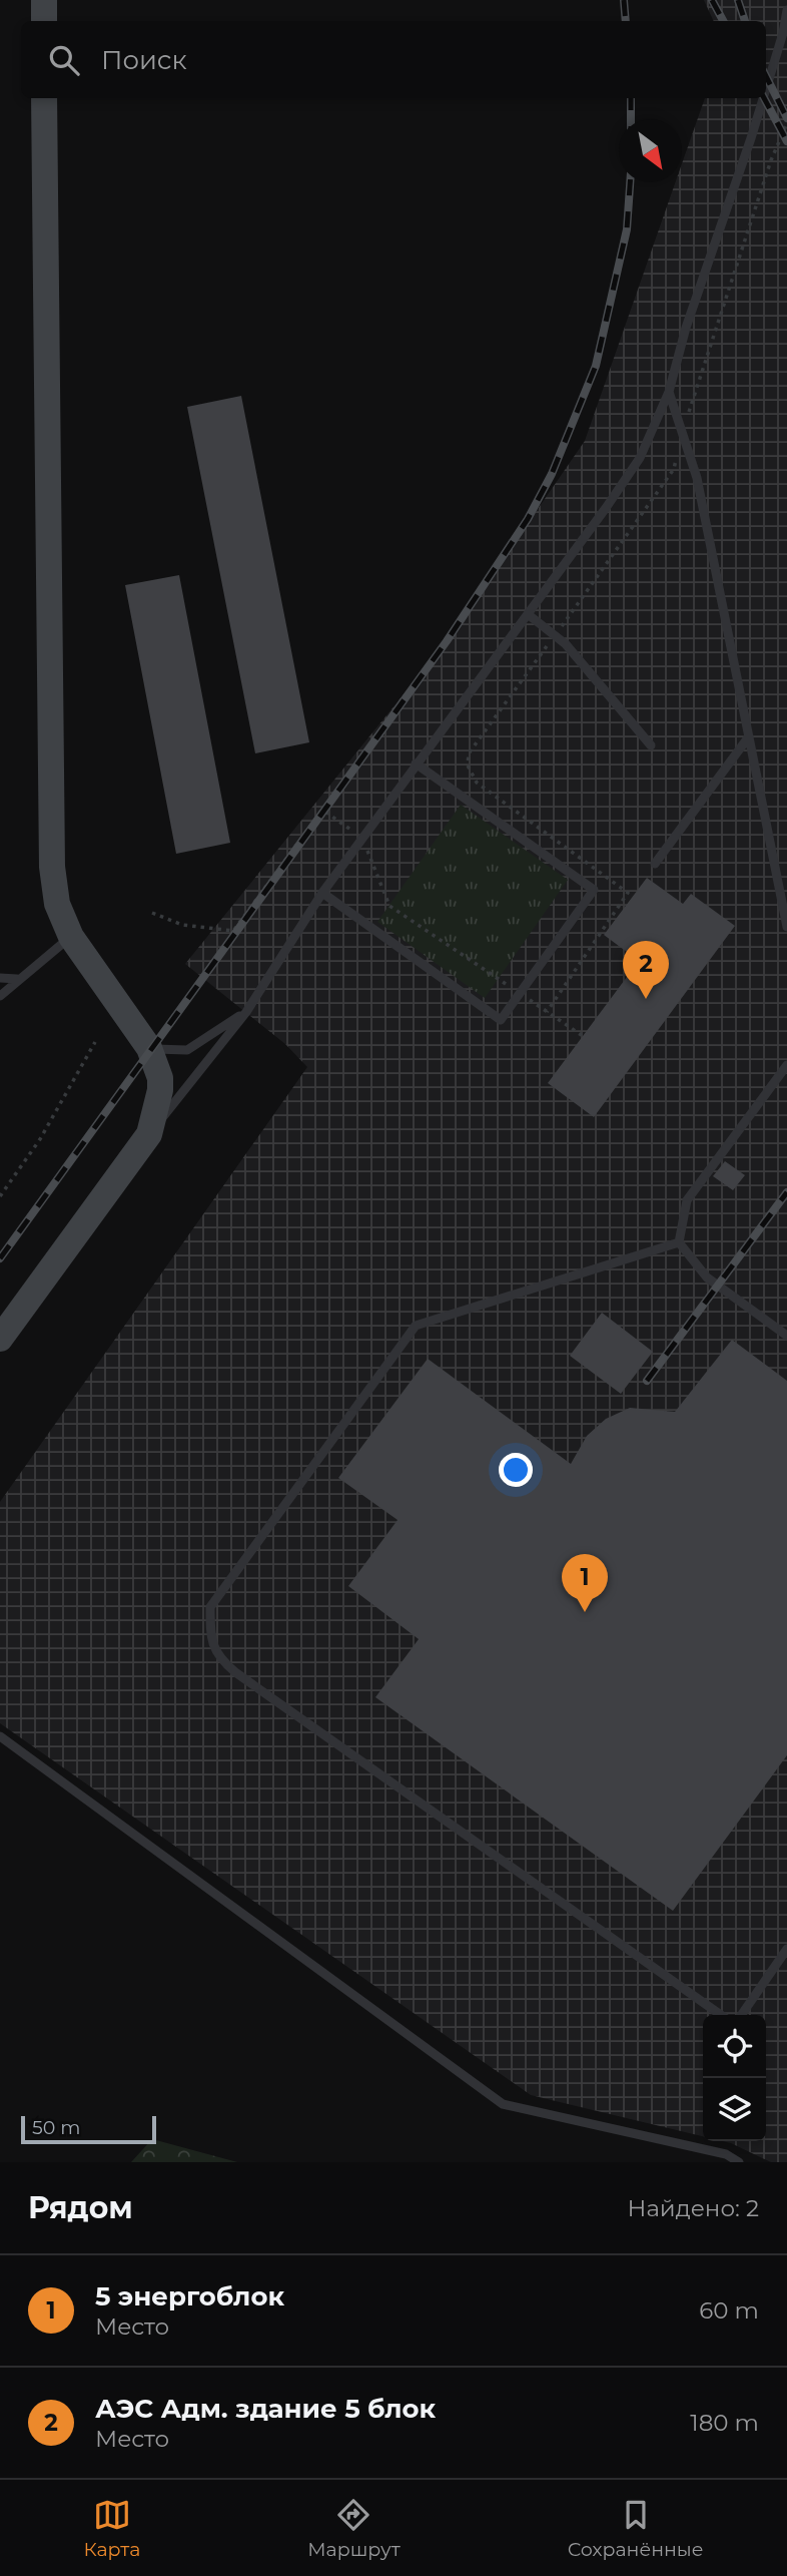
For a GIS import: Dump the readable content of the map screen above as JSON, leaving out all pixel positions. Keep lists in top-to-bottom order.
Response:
{
  "scale_bar": "50 m",
  "north": "bottom right",
  "page": {
    "search": "Поиск",
    "pins": ["2", "1"],
    "scale": "50 m",
    "heading": ["Рядом", "Найдено: 2"],
    "list": [
      {
        "mark": "1",
        "name": "5 энергоблок",
        "note": "Место",
        "value": "60 m"
      },
      {
        "mark": "2",
        "name": "АЭС Адм. здание 5 блок",
        "note": "Место",
        "value": "180 m"
      }
    ],
    "nav": ["Карта", "Маршрут", "Сохранённые"]
  }
}
